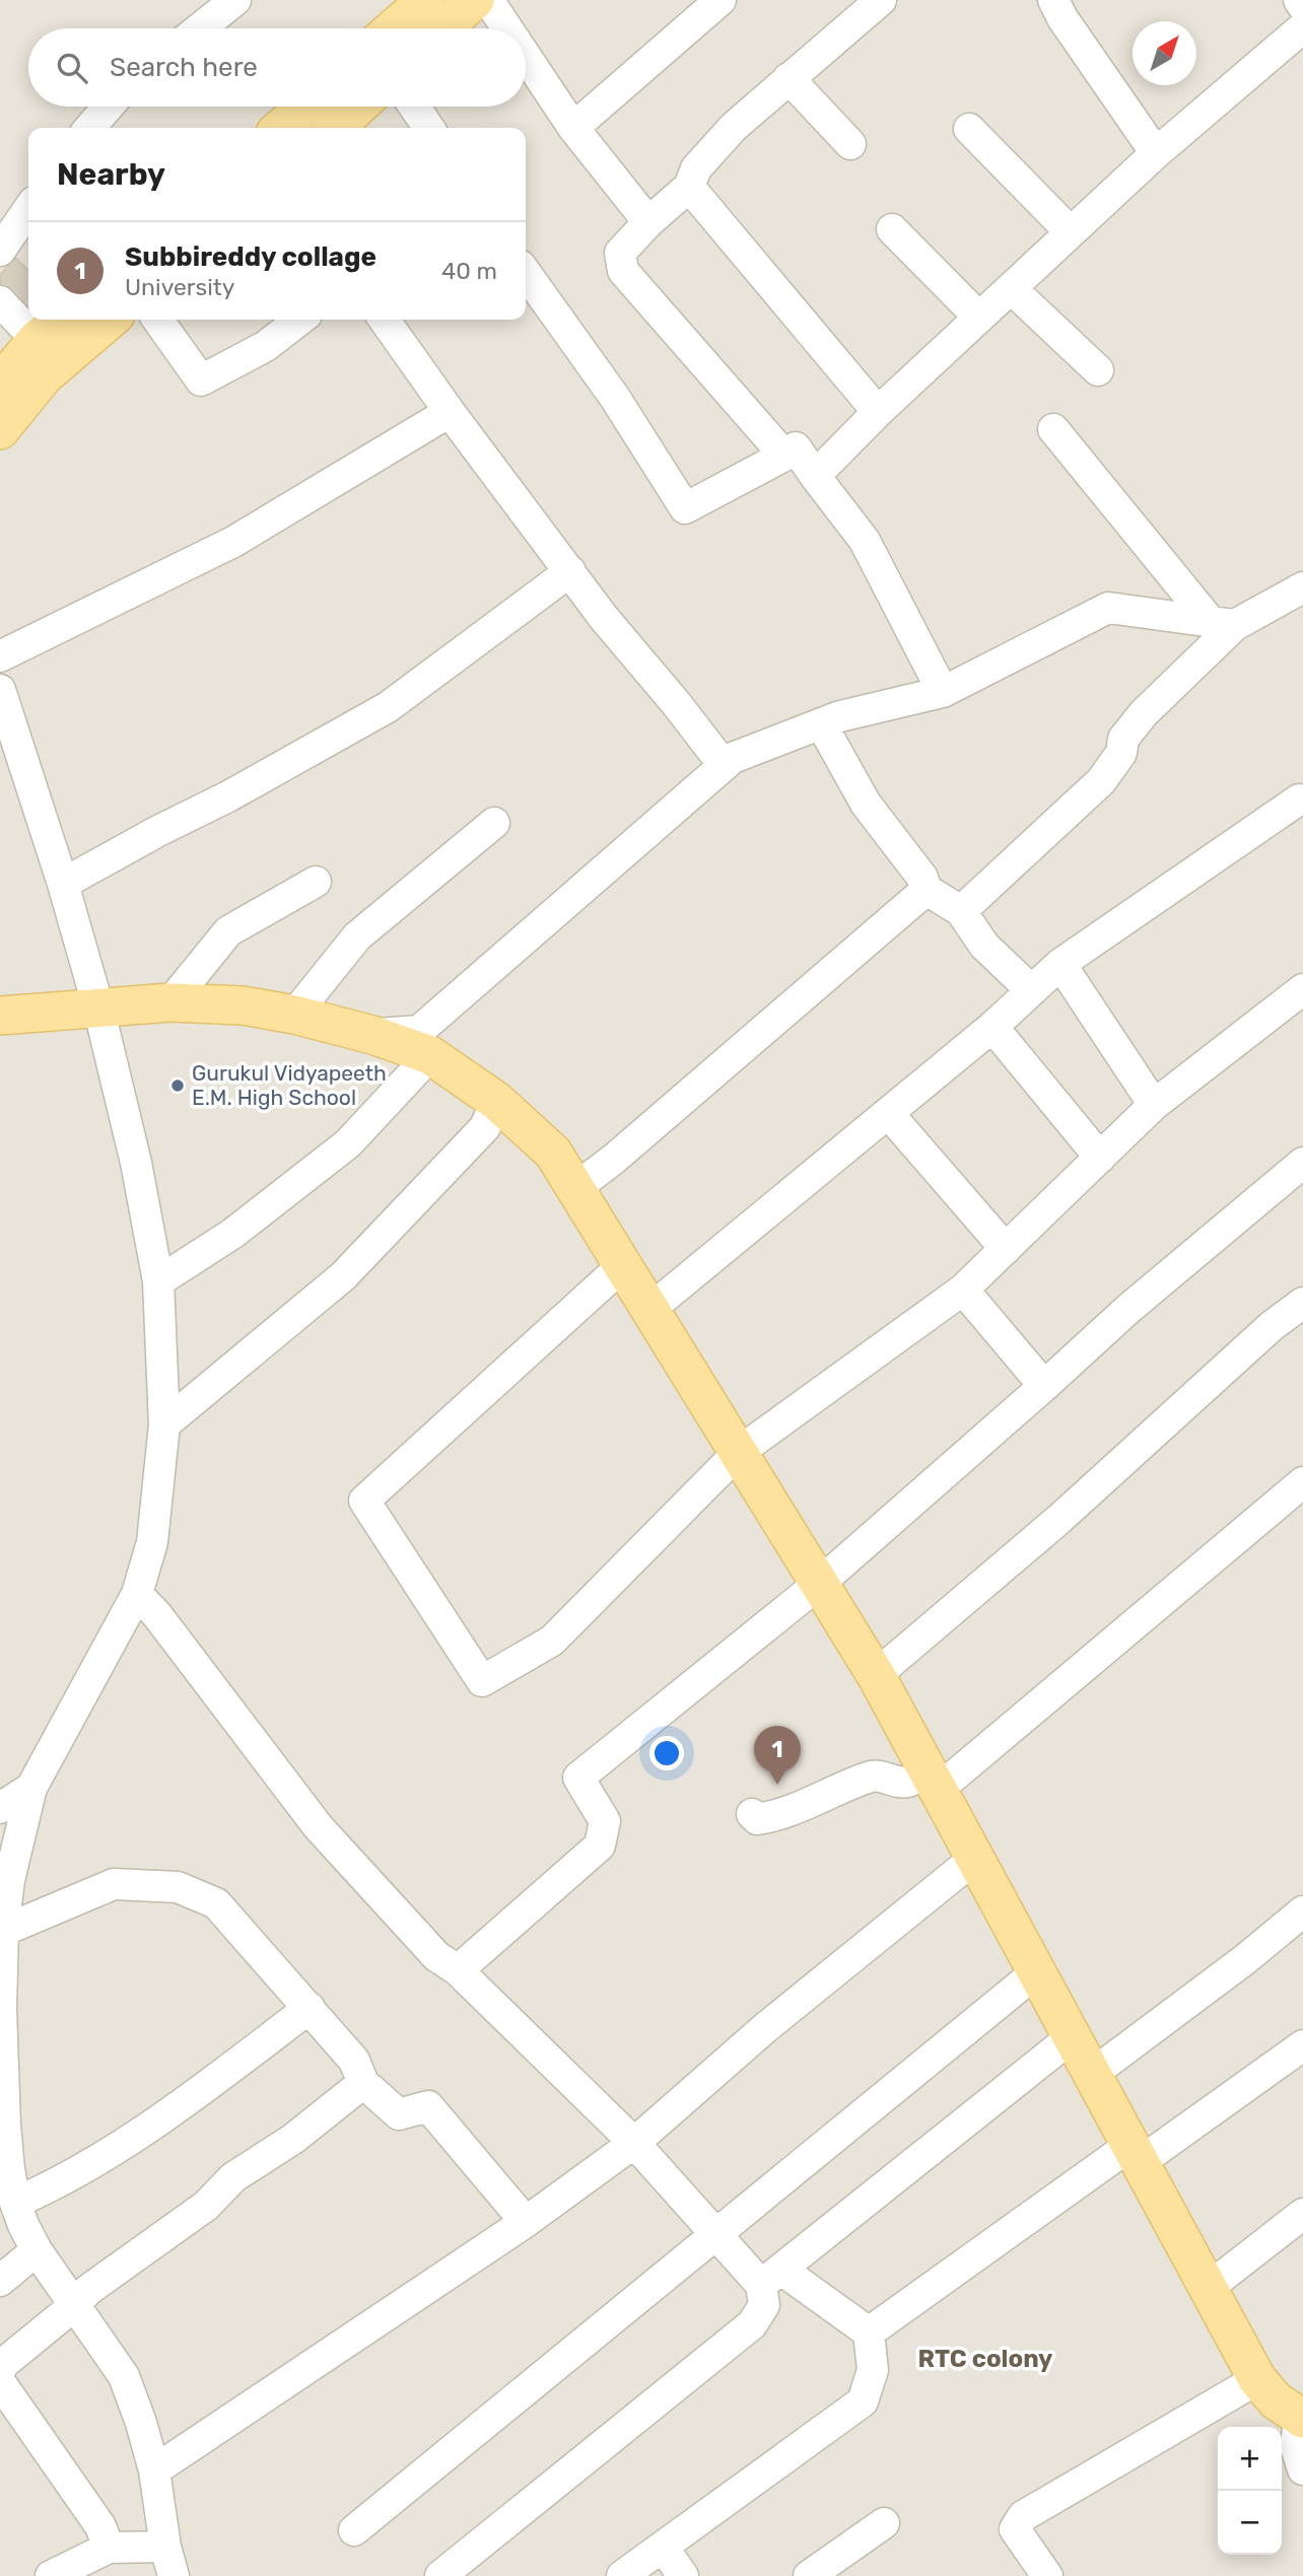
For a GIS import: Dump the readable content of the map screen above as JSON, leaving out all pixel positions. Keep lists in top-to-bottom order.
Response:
{
  "districts": ["RTC colony"],
  "places": ["Gurukul Vidyapeeth E.M. High School"],
  "north": "top right",
  "page": {
    "search": "Search here",
    "heading": "Nearby",
    "list": [
      {
        "mark": "1",
        "name": "Subbireddy collage",
        "note": "University",
        "value": "40 m"
      }
    ],
    "pins": "1",
    "map_buttons": ["+", "−"]
  }
}
